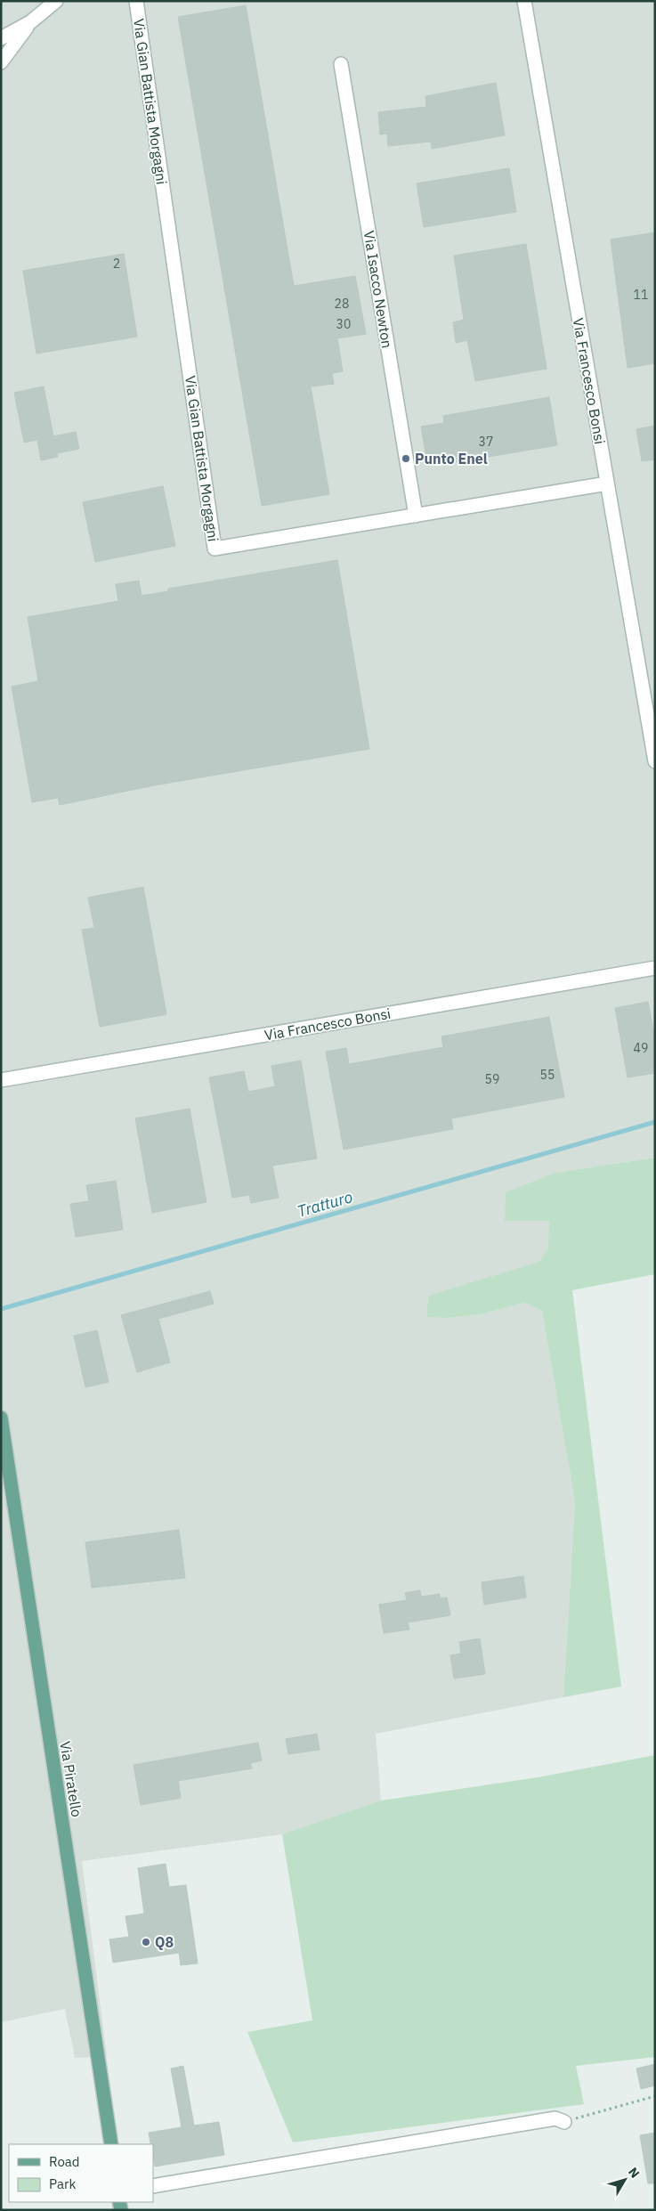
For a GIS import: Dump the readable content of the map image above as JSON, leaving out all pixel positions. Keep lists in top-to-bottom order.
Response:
{
  "streets": {
    "main road": ["Via Piratello"],
    "street": ["Via Gian Battista Morgagni", "Via Isacco Newton", "Via Francesco Bonsi"]
  },
  "crossings": [
    ["Via Gian Battista Morgagni", "Via Isacco Newton"],
    ["Via Gian Battista Morgagni", "Via Francesco Bonsi"]
  ],
  "water": ["Tratturo"],
  "places": ["Punto Enel", "Q8"],
  "house_numbers": [
    "2",
    "11",
    "28",
    "30",
    "37",
    "49",
    "55",
    "59"
  ],
  "legend": ["Road", "Park"],
  "north": "top right"
}
